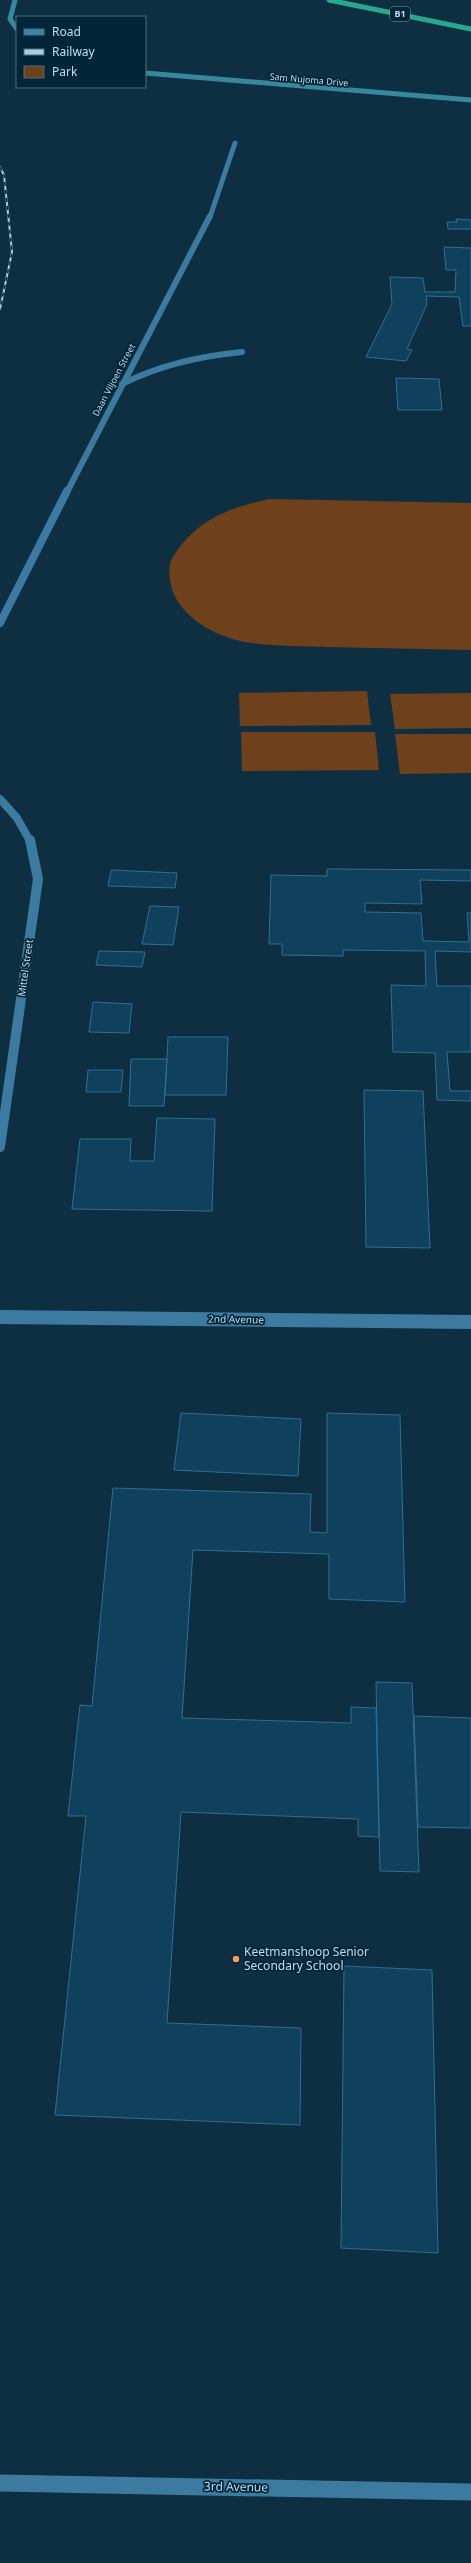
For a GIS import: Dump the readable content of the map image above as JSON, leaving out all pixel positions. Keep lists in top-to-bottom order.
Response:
{
  "streets": {
    "highway": ["B1"],
    "main road": ["Sam Nujoma Drive"],
    "street": [
      "Daan Viljoen Street",
      "Mittel Street",
      "2nd Avenue",
      "3rd Avenue"
    ]
  },
  "places": ["Keetmanshoop Senior Secondary School"],
  "legend": ["Road", "Railway", "Park"]
}
